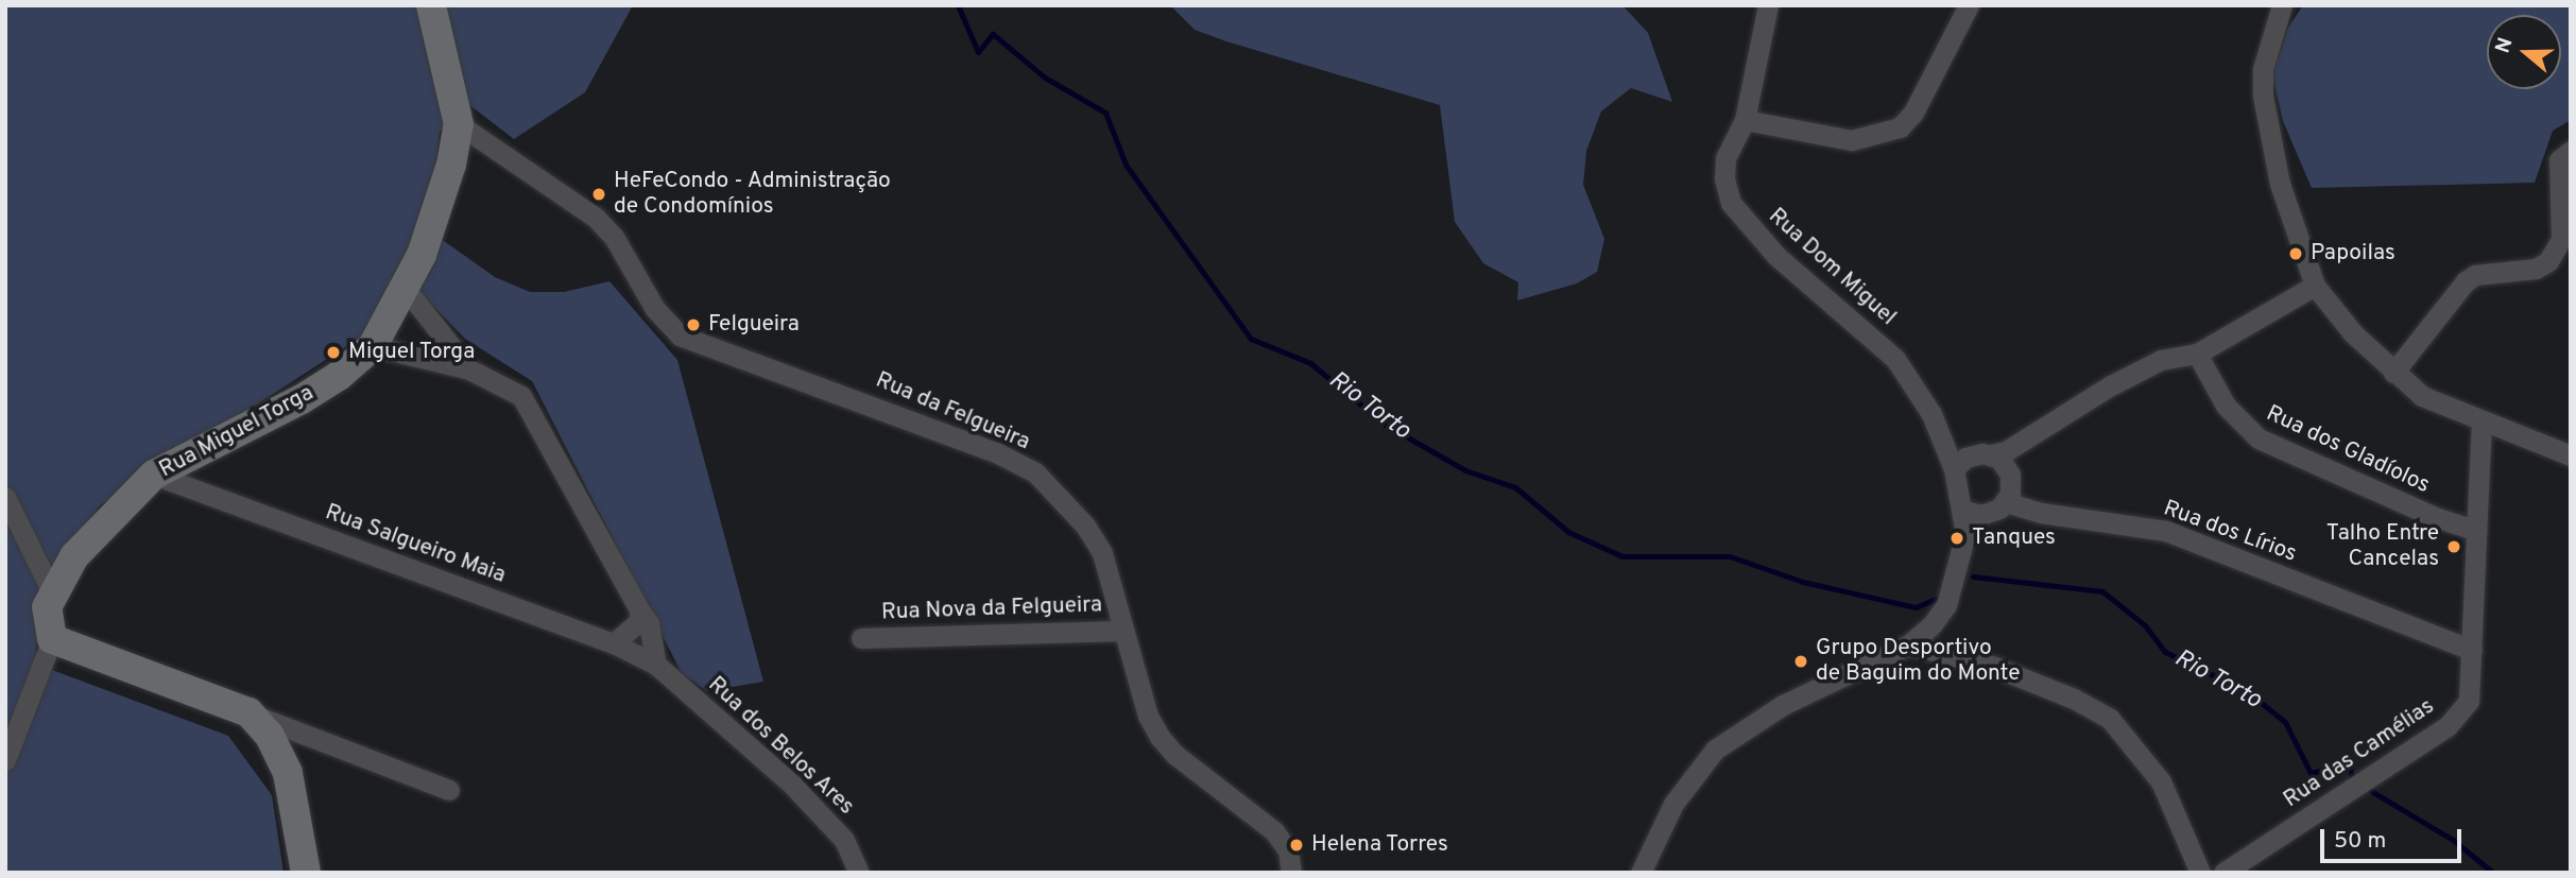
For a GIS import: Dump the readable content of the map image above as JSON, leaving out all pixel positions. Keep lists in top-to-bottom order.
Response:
{
  "streets": {
    "street": [
      "Rua Dom Miguel",
      "Rua da Felgueira",
      "Rua Miguel Torga",
      "Rua dos Gladíolos",
      "Rua dos Lírios",
      "Rua Salgueiro Maia",
      "Rua Nova da Felgueira",
      "Rua dos Belos Ares",
      "Rua das Camélias"
    ]
  },
  "crossings": [
    ["Rua Dom Miguel", "Rua dos Lírios"],
    ["Rua da Felgueira", "Rua Miguel Torga"],
    ["Rua da Felgueira", "Rua Nova da Felgueira"],
    ["Rua Miguel Torga", "Rua Salgueiro Maia"],
    ["Rua dos Gladíolos", "Rua das Camélias"],
    ["Rua dos Lírios", "Rua das Camélias"],
    ["Rua Salgueiro Maia", "Rua dos Belos Ares"]
  ],
  "water": ["Rio Torto"],
  "places": [
    "HeFeCondo - Administração de Condomínios",
    "Papoilas",
    "Felgueira",
    "Miguel Torga",
    "Tanques",
    "Talho Entre Cancelas",
    "Grupo Desportivo de Baguim do Monte",
    "Helena Torres"
  ],
  "scale_bar": "50 m",
  "north": "left"
}
